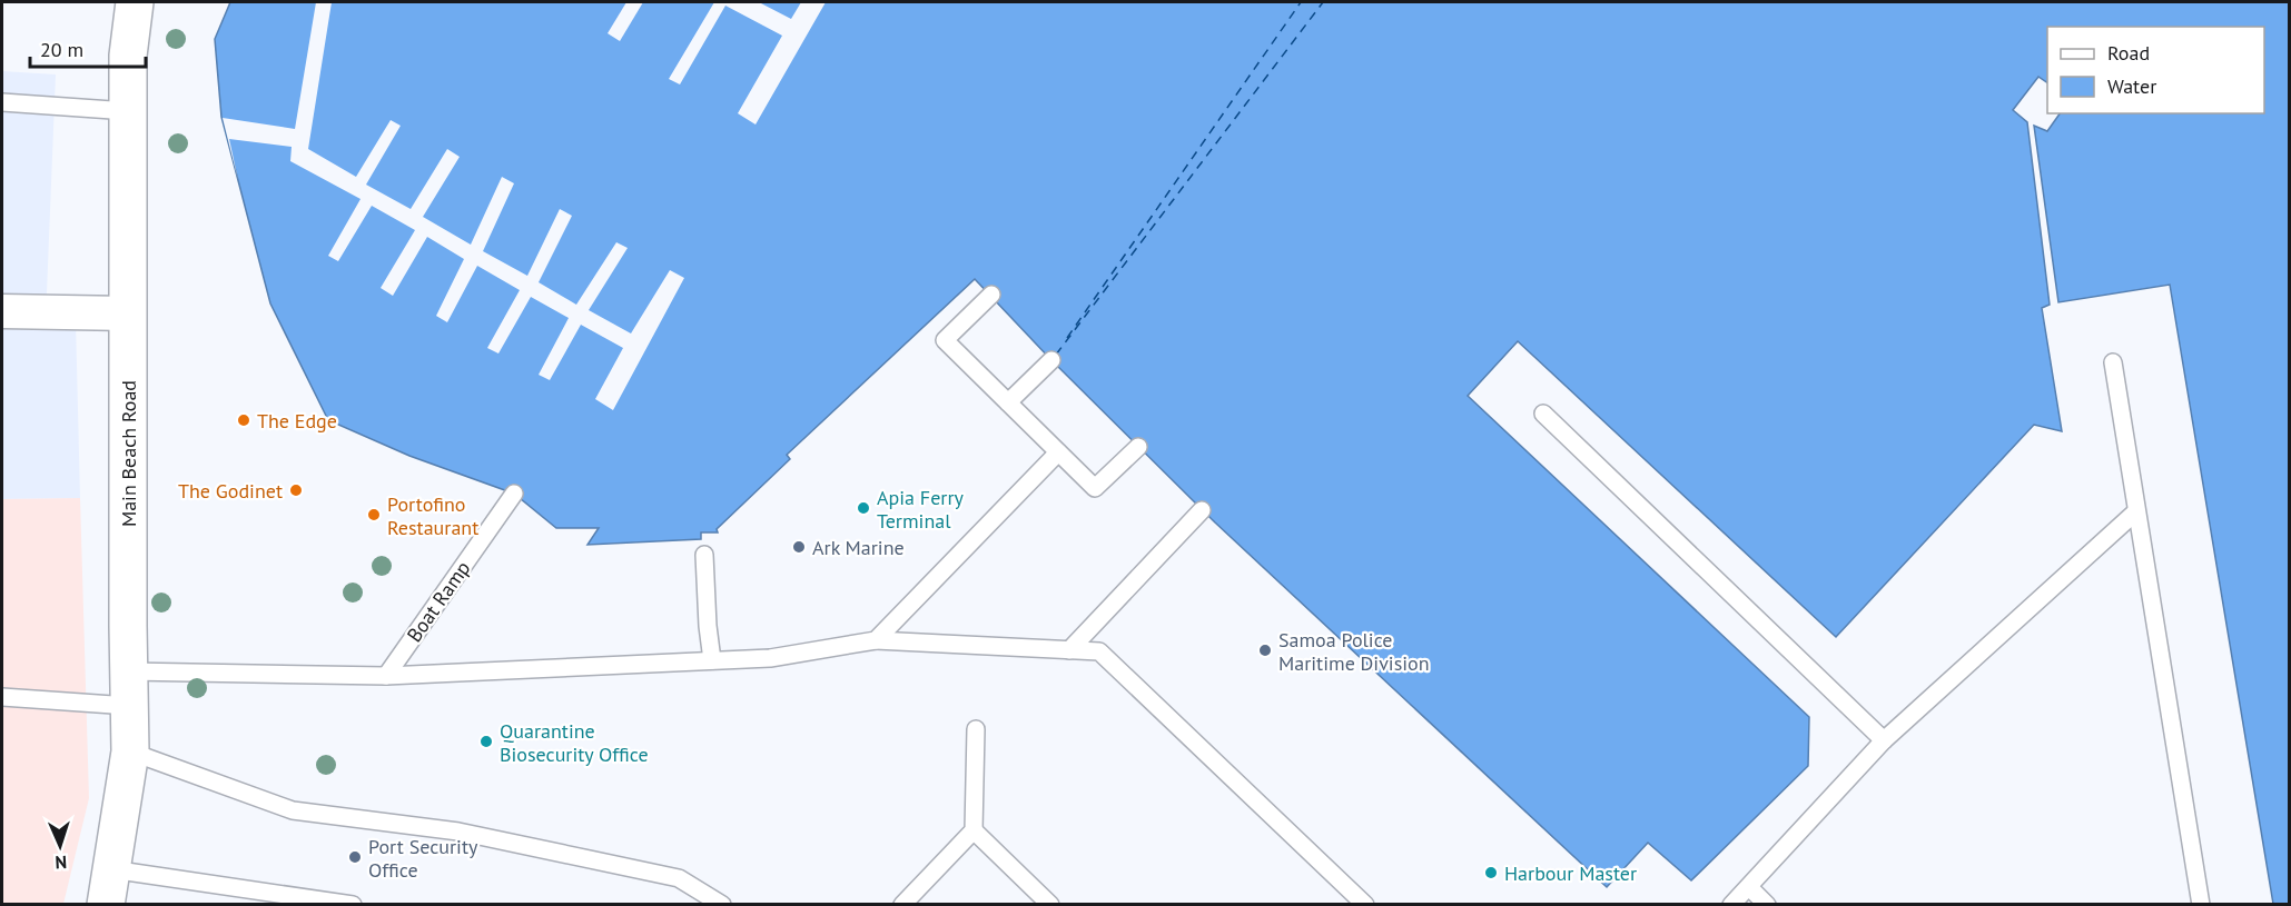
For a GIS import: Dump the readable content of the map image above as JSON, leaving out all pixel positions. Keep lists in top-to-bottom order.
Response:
{
  "streets": {
    "main road": ["Main Beach Road"],
    "lane": ["Boat Ramp"]
  },
  "places": [
    "The Edge",
    "The Godinet",
    "Apia Ferry Terminal",
    "Portofino Restaurant",
    "Ark Marine",
    "Samoa Police Maritime Division",
    "Quarantine Biosecurity Office",
    "Port Security Office",
    "Harbour Master"
  ],
  "legend": ["Road", "Water"],
  "scale_bar": "20 m",
  "north": "bottom"
}
